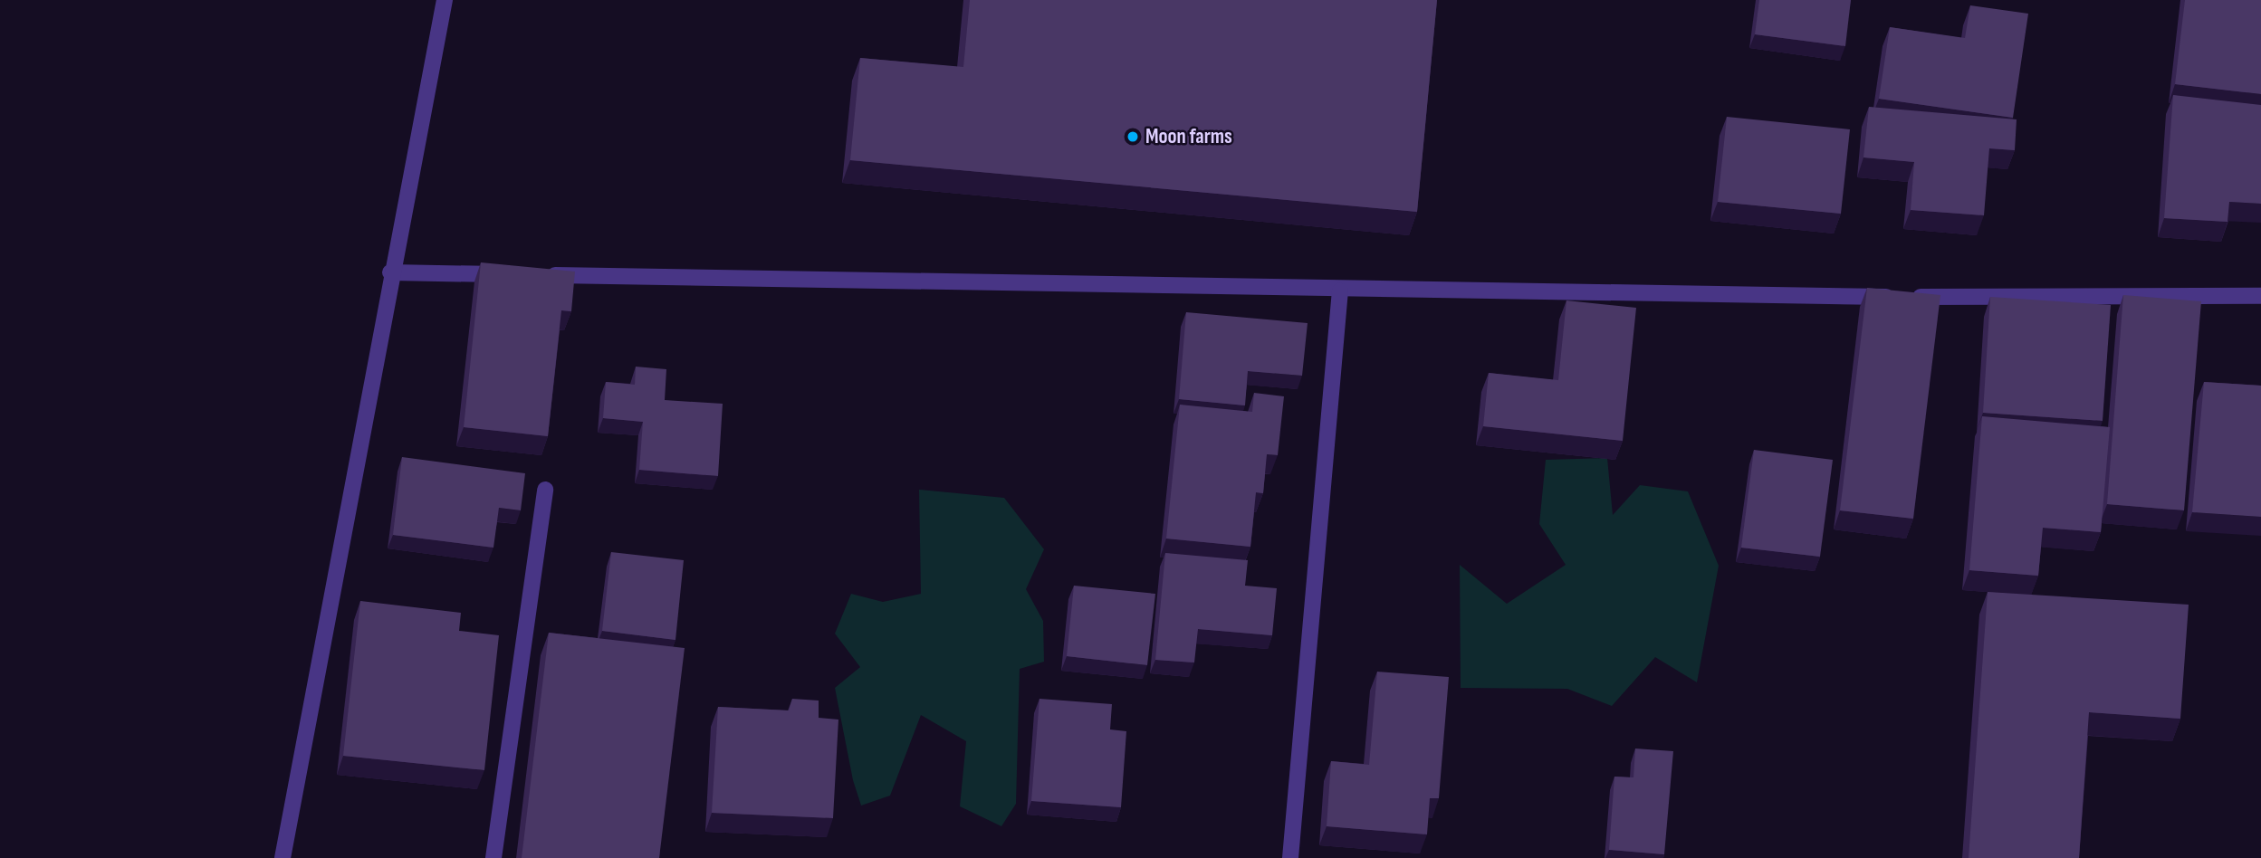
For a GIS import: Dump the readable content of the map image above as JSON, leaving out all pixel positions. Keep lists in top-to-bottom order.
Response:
{
  "places": ["Moon farms"]
}
